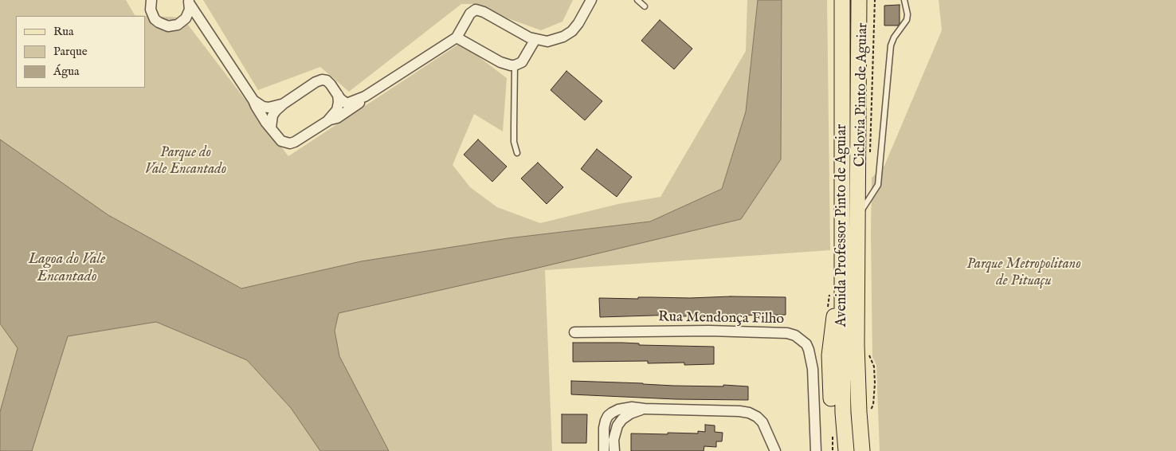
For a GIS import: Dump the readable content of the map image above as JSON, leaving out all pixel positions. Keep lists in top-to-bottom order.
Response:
{
  "streets": {
    "main road": ["Avenida Professor Pinto de Aguiar"],
    "street": ["Rua Mendonça Filho"],
    "path": ["Ciclovia Pinto de Aguiar"]
  },
  "water": ["Lagoa do Vale Encantado"],
  "parks": ["Parque do Vale Encantado", "Parque Metropolitano de Pituaçu"],
  "legend": ["Rua", "Parque", "Água"]
}
